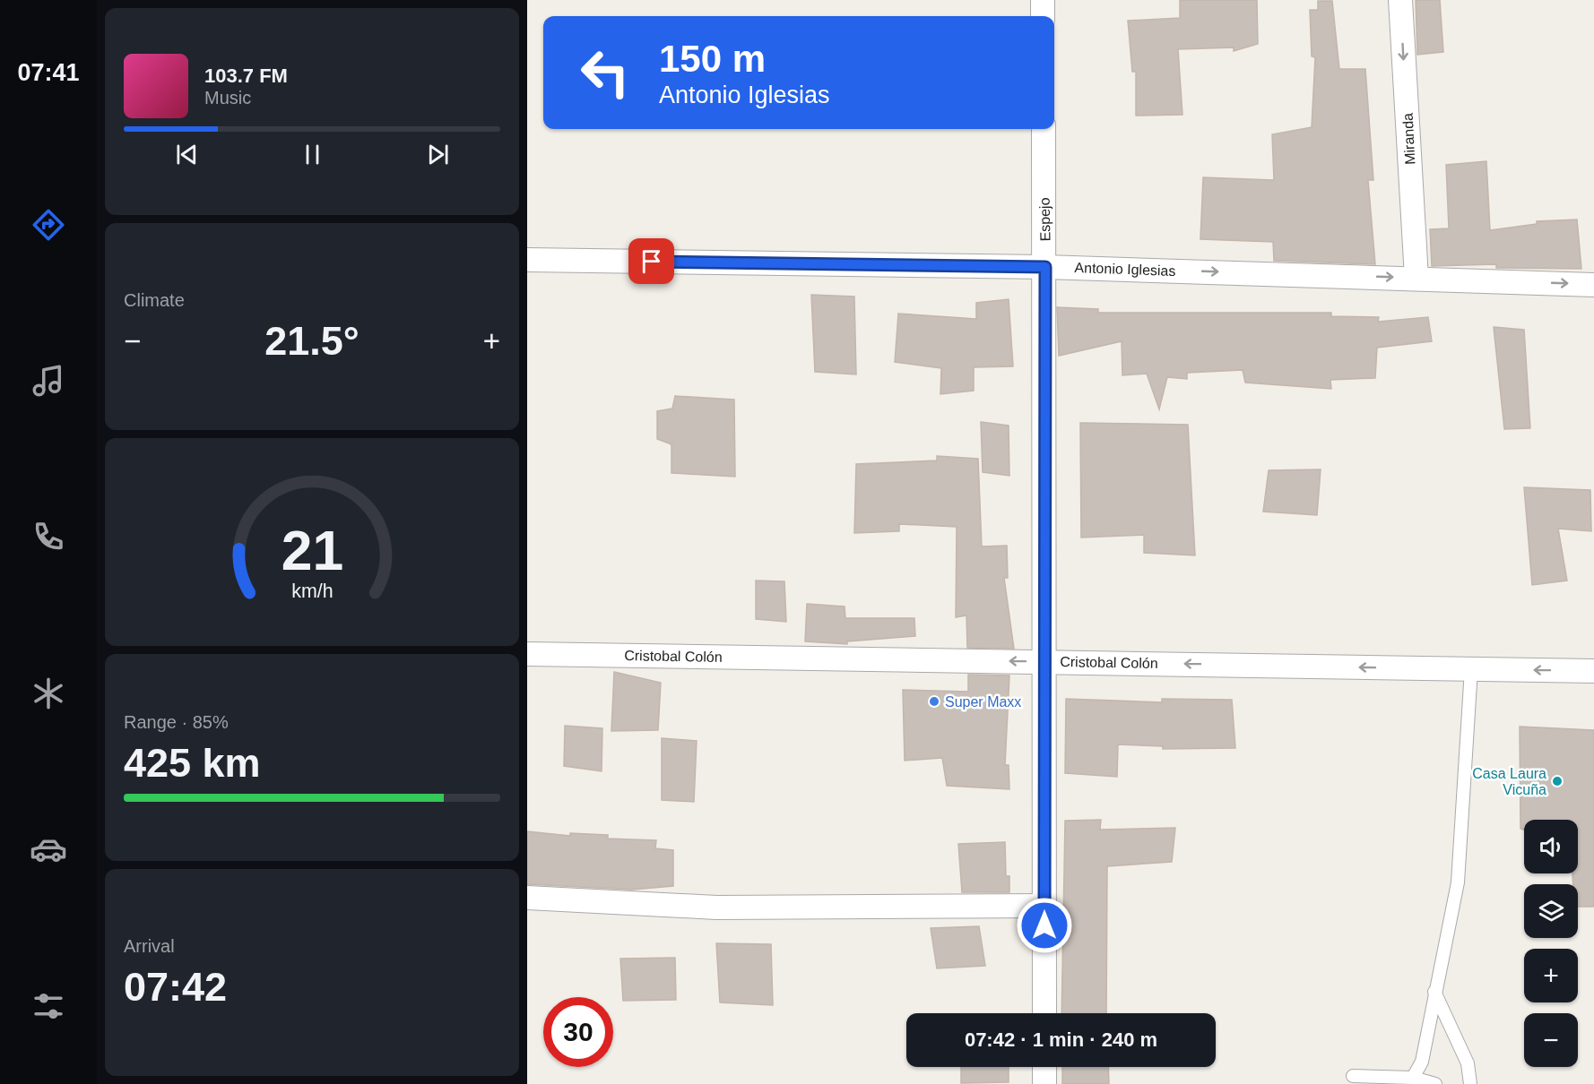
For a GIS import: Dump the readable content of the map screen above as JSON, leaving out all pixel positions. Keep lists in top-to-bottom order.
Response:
{
  "streets": {
    "street": [
      "Miranda",
      "Espejo",
      "Antonio Iglesias",
      "Cristobal Colón"
    ]
  },
  "crossings": [
    ["Miranda", "Antonio Iglesias"],
    ["Espejo", "Antonio Iglesias"],
    ["Espejo", "Cristobal Colón"]
  ],
  "one_way": ["Miranda", "Antonio Iglesias", "Cristobal Colón"],
  "places": ["Super Maxx", "Casa Laura Vicuña"],
  "page": {
    "tabs": "07:41",
    "turn": ["150 m", "Antonio Iglesias"],
    "song": ["103.7 FM", "Music"],
    "tile": [
      "Climate",
      ["Range · 85%", "425 km"],
      ["Arrival", "07:42"]
    ],
    "heat": ["−", "21.5°", "+"],
    "map_buttons": ["+", "−"],
    "limit": "30",
    "trip": "07:42 · 1 min · 240 m",
    "gauge": ["21", "km/h"]
  }
}
